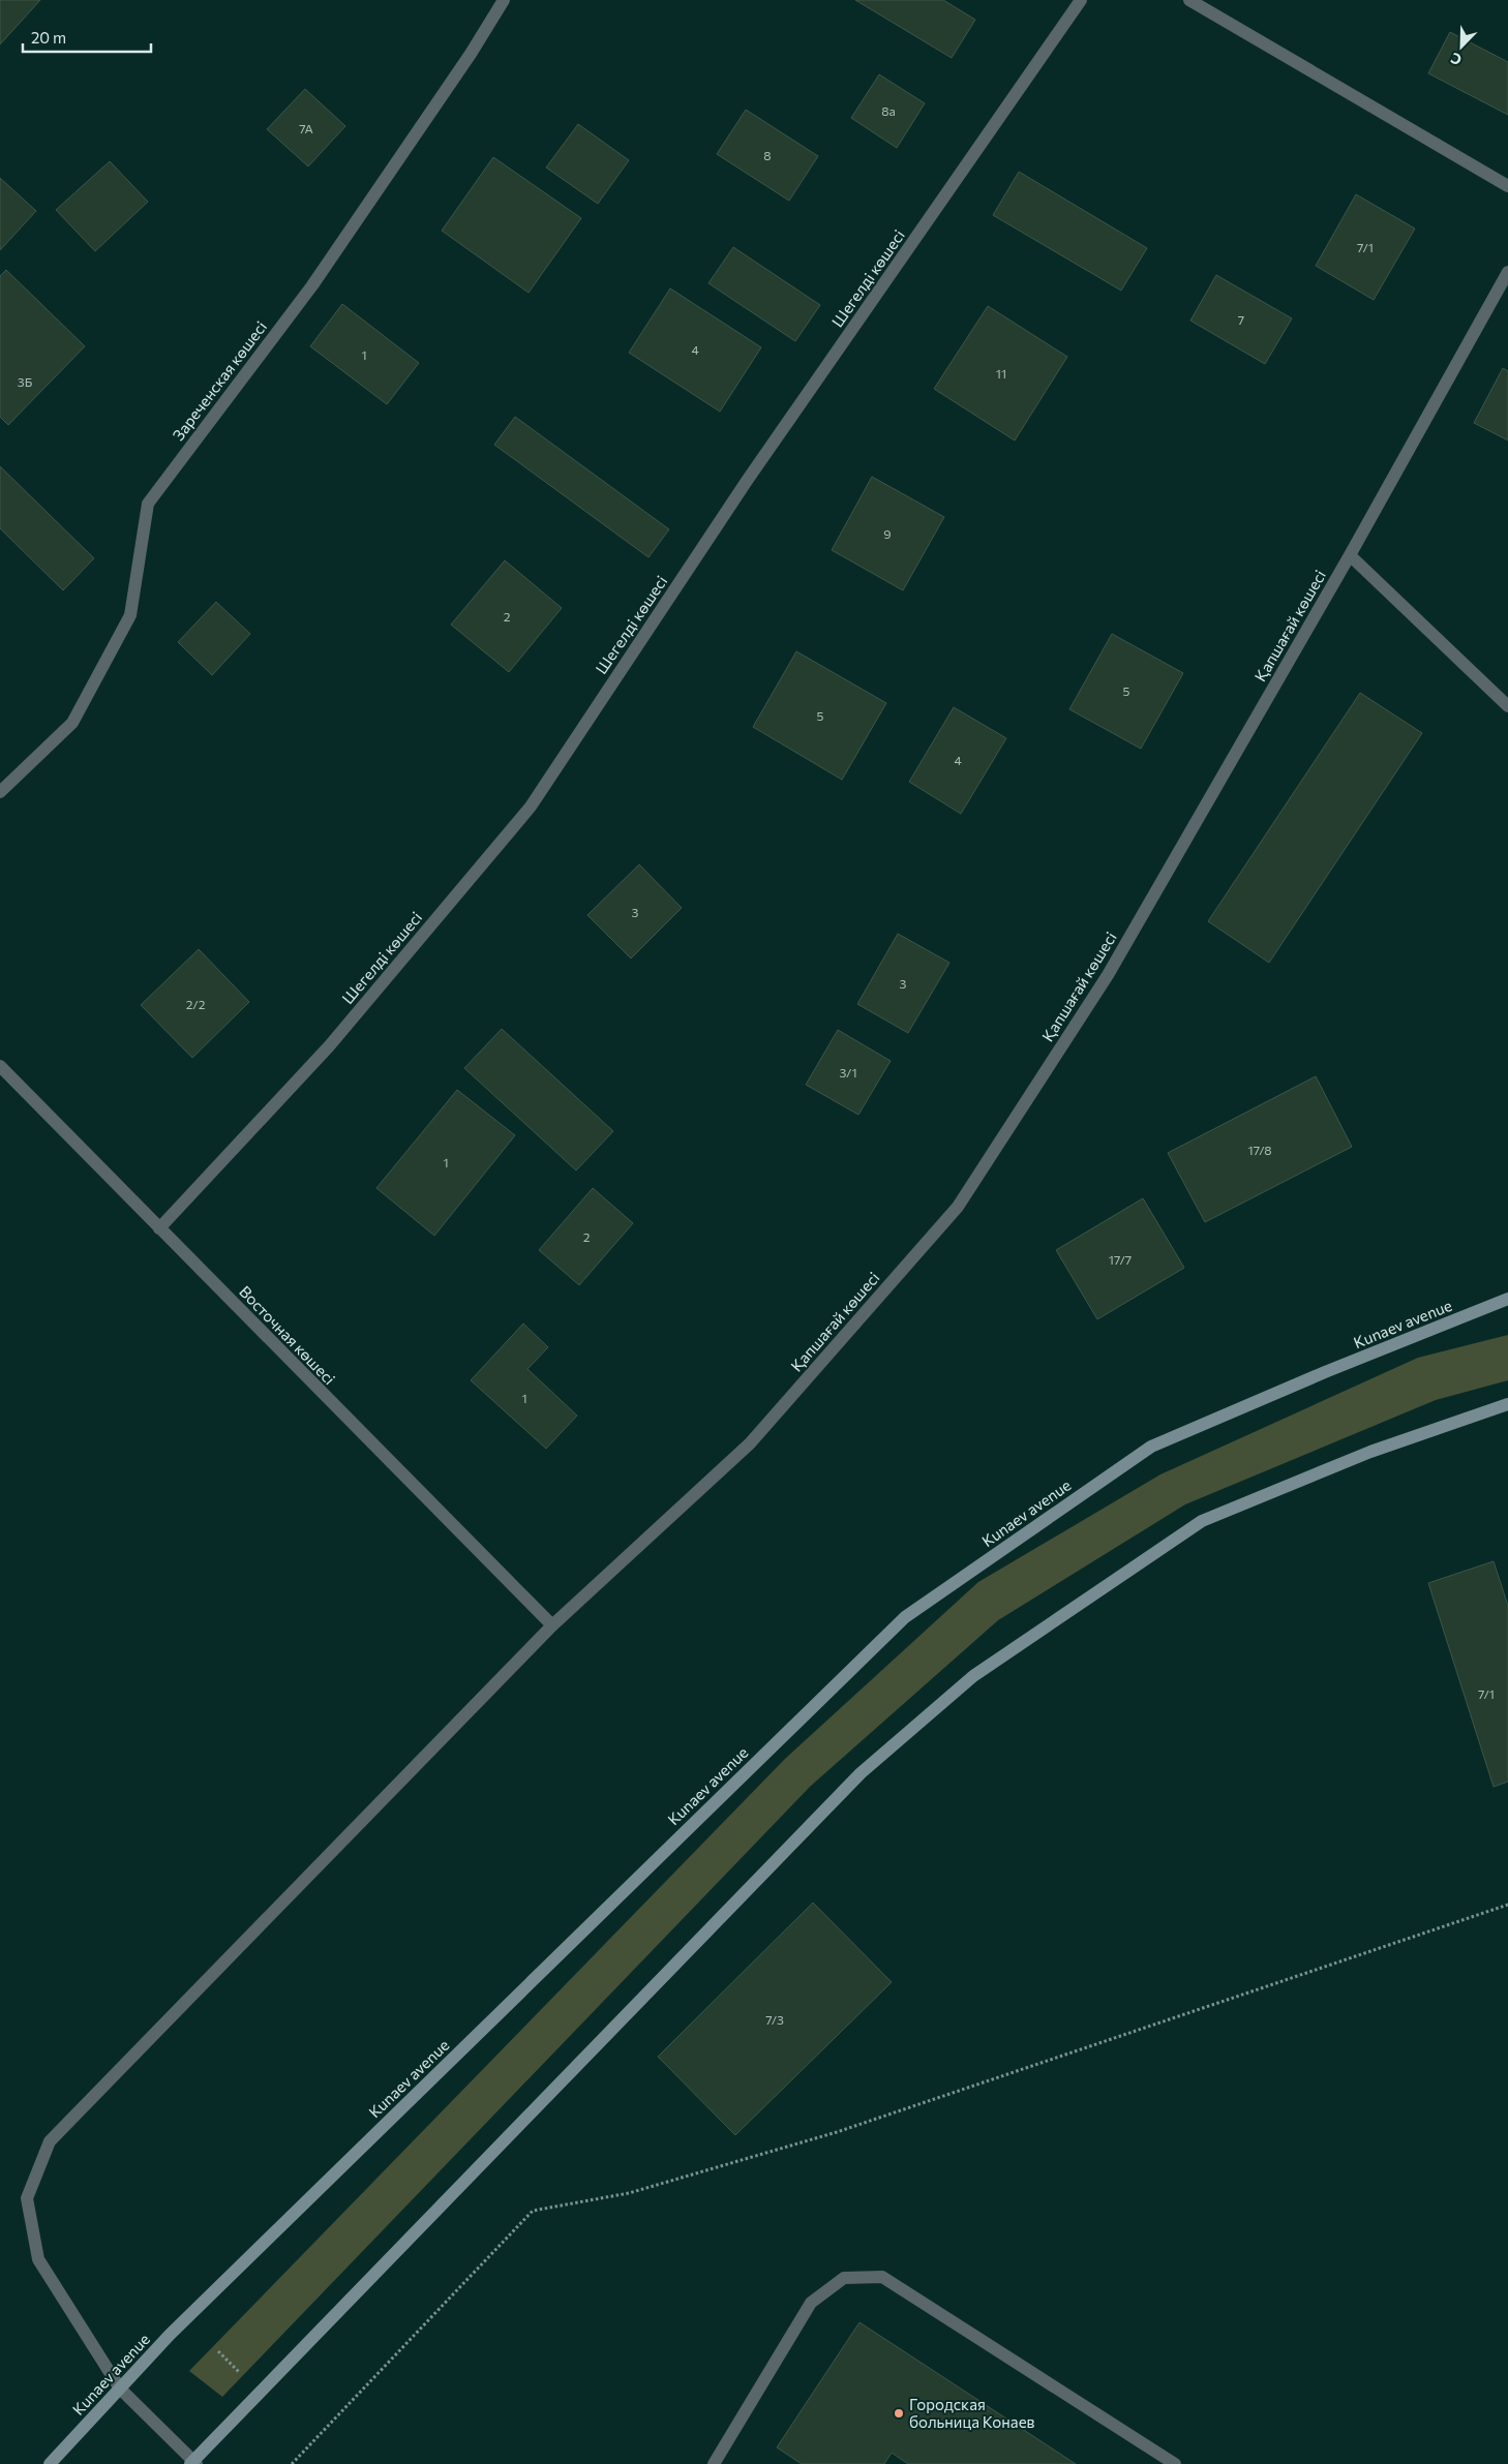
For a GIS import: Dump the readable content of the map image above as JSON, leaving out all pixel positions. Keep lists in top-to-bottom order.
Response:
{
  "streets": {
    "main road": ["Kunaev avenue"],
    "street": [
      "Шегелді көшесі",
      "Зареченская көшесі",
      "Қапшағай көшесі",
      "Восточная көшесі"
    ]
  },
  "crossings": [
    ["Шегелді көшесі", "Восточная көшесі"],
    ["Қапшағай көшесі", "Kunaev avenue"],
    ["Қапшағай көшесі", "Восточная көшесі"]
  ],
  "places": ["Городская больница Конаев"],
  "house_numbers": [
    "8а",
    "7А",
    "8",
    "7/1",
    "7",
    "4",
    "1",
    "11",
    "3Б",
    "9",
    "2",
    "5",
    "5",
    "4",
    "3",
    "3",
    "2/2",
    "3/1",
    "17/8",
    "1",
    "2",
    "17/7",
    "1",
    "7/1",
    "7/3"
  ],
  "scale_bar": "20 m",
  "north": "bottom left"
}
